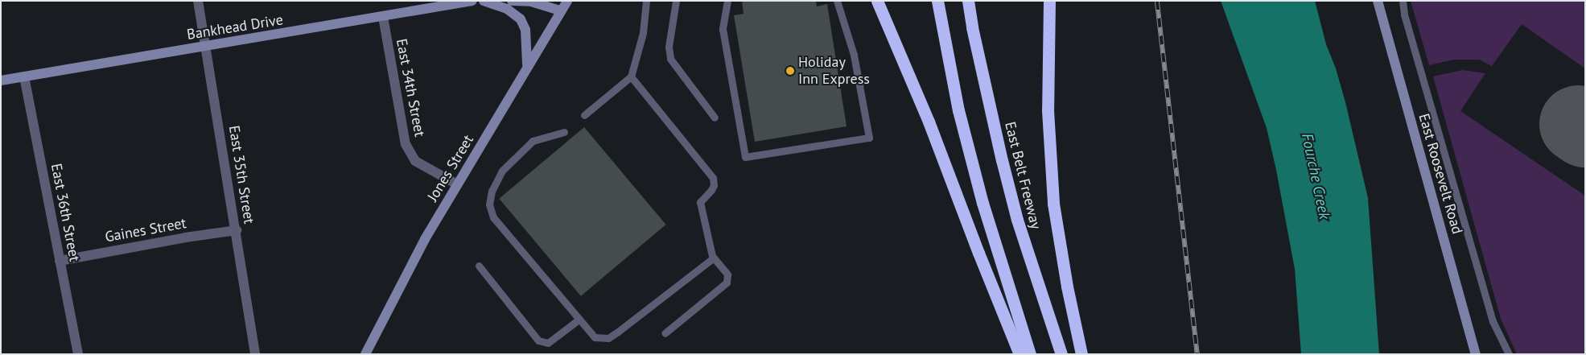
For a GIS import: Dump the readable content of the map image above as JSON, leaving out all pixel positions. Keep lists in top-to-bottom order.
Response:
{
  "streets": {
    "highway": ["East Belt Freeway"],
    "main road": ["Bankhead Drive", "Jones Street", "East Roosevelt Road"],
    "street": [
      "East 34th Street",
      "East 35th Street",
      "East 36th Street",
      "Gaines Street"
    ]
  },
  "crossings": [
    ["Bankhead Drive", "East 34th Street"],
    ["Bankhead Drive", "East 35th Street"],
    ["Bankhead Drive", "East 36th Street"],
    ["East 34th Street", "Jones Street"],
    ["East 35th Street", "Gaines Street"],
    ["East 36th Street", "Gaines Street"]
  ],
  "water": ["Fourche Creek"],
  "places": ["Holiday Inn Express"]
}
